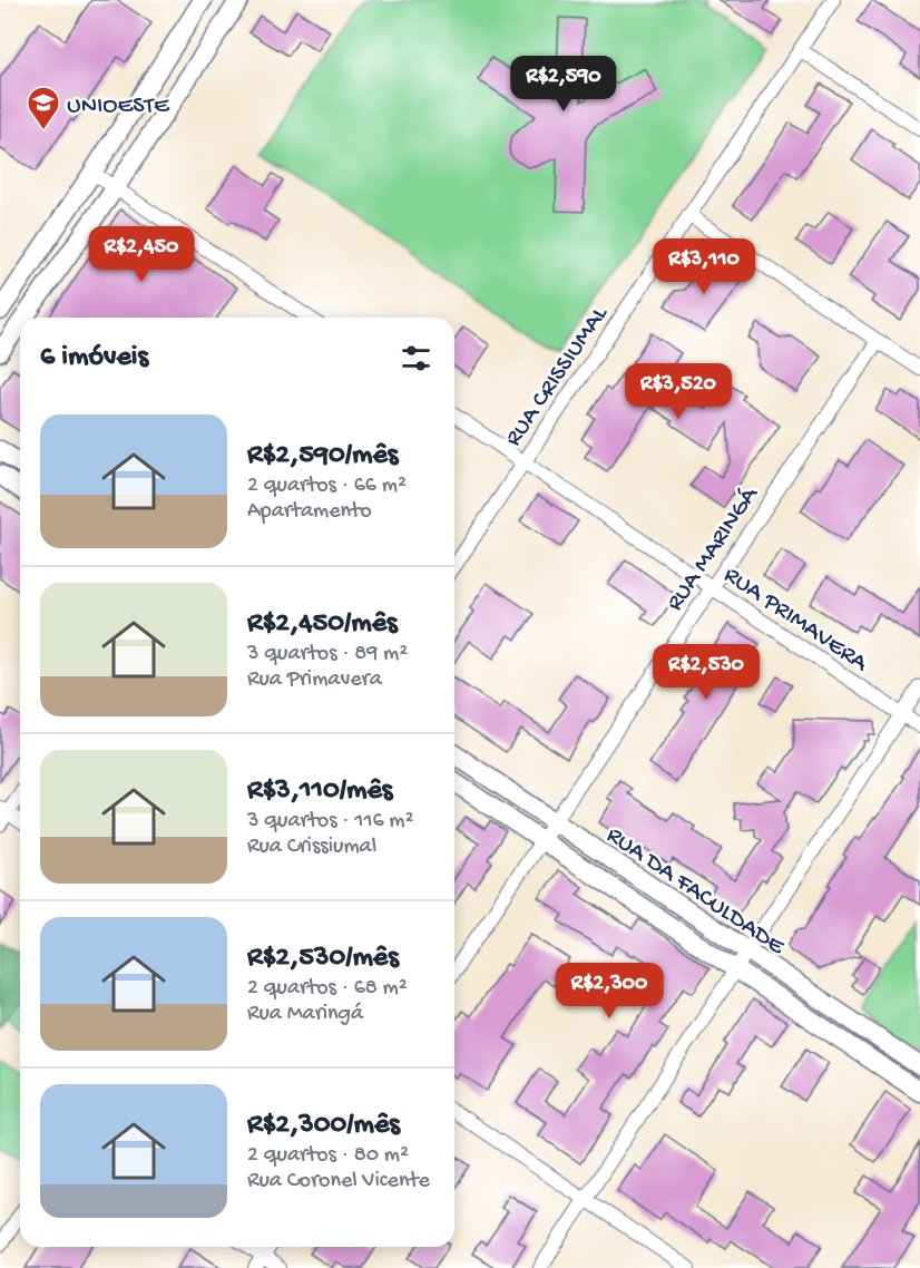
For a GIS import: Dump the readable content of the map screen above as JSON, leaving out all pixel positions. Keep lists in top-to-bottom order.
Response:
{
  "streets": {
    "street": [
      "RUA CRISSIUMAL",
      "RUA MARINGÁ",
      "RUA PRIMAVERA",
      "RUA DA FACULDADE"
    ]
  },
  "crossings": [
    ["RUA CRISSIUMAL", "RUA PRIMAVERA"],
    ["RUA MARINGÁ", "RUA PRIMAVERA"],
    ["RUA MARINGÁ", "RUA DA FACULDADE"]
  ],
  "places": {
    "school or university": ["UNIOESTE"]
  },
  "page": {
    "price": [
      "R$2,590",
      "R$2,450",
      "R$3,110",
      "R$3,520",
      "R$2,530",
      "R$2,300"
    ],
    "heading": "6 imóveis",
    "list": [
      {
        "name": "R$2,590/mês",
        "note": "2 quartos · 66 m² · Apartamento"
      },
      {
        "name": "R$2,450/mês",
        "note": "3 quartos · 89 m² · Rua Primavera"
      },
      {
        "name": "R$3,110/mês",
        "note": "3 quartos · 116 m² · Rua Crissiumal"
      },
      {
        "name": "R$2,530/mês",
        "note": "2 quartos · 68 m² · Rua Maringá"
      },
      {
        "name": "R$2,300/mês",
        "note": "2 quartos · 80 m² · Rua Coronel Vicente"
      }
    ]
  }
}
